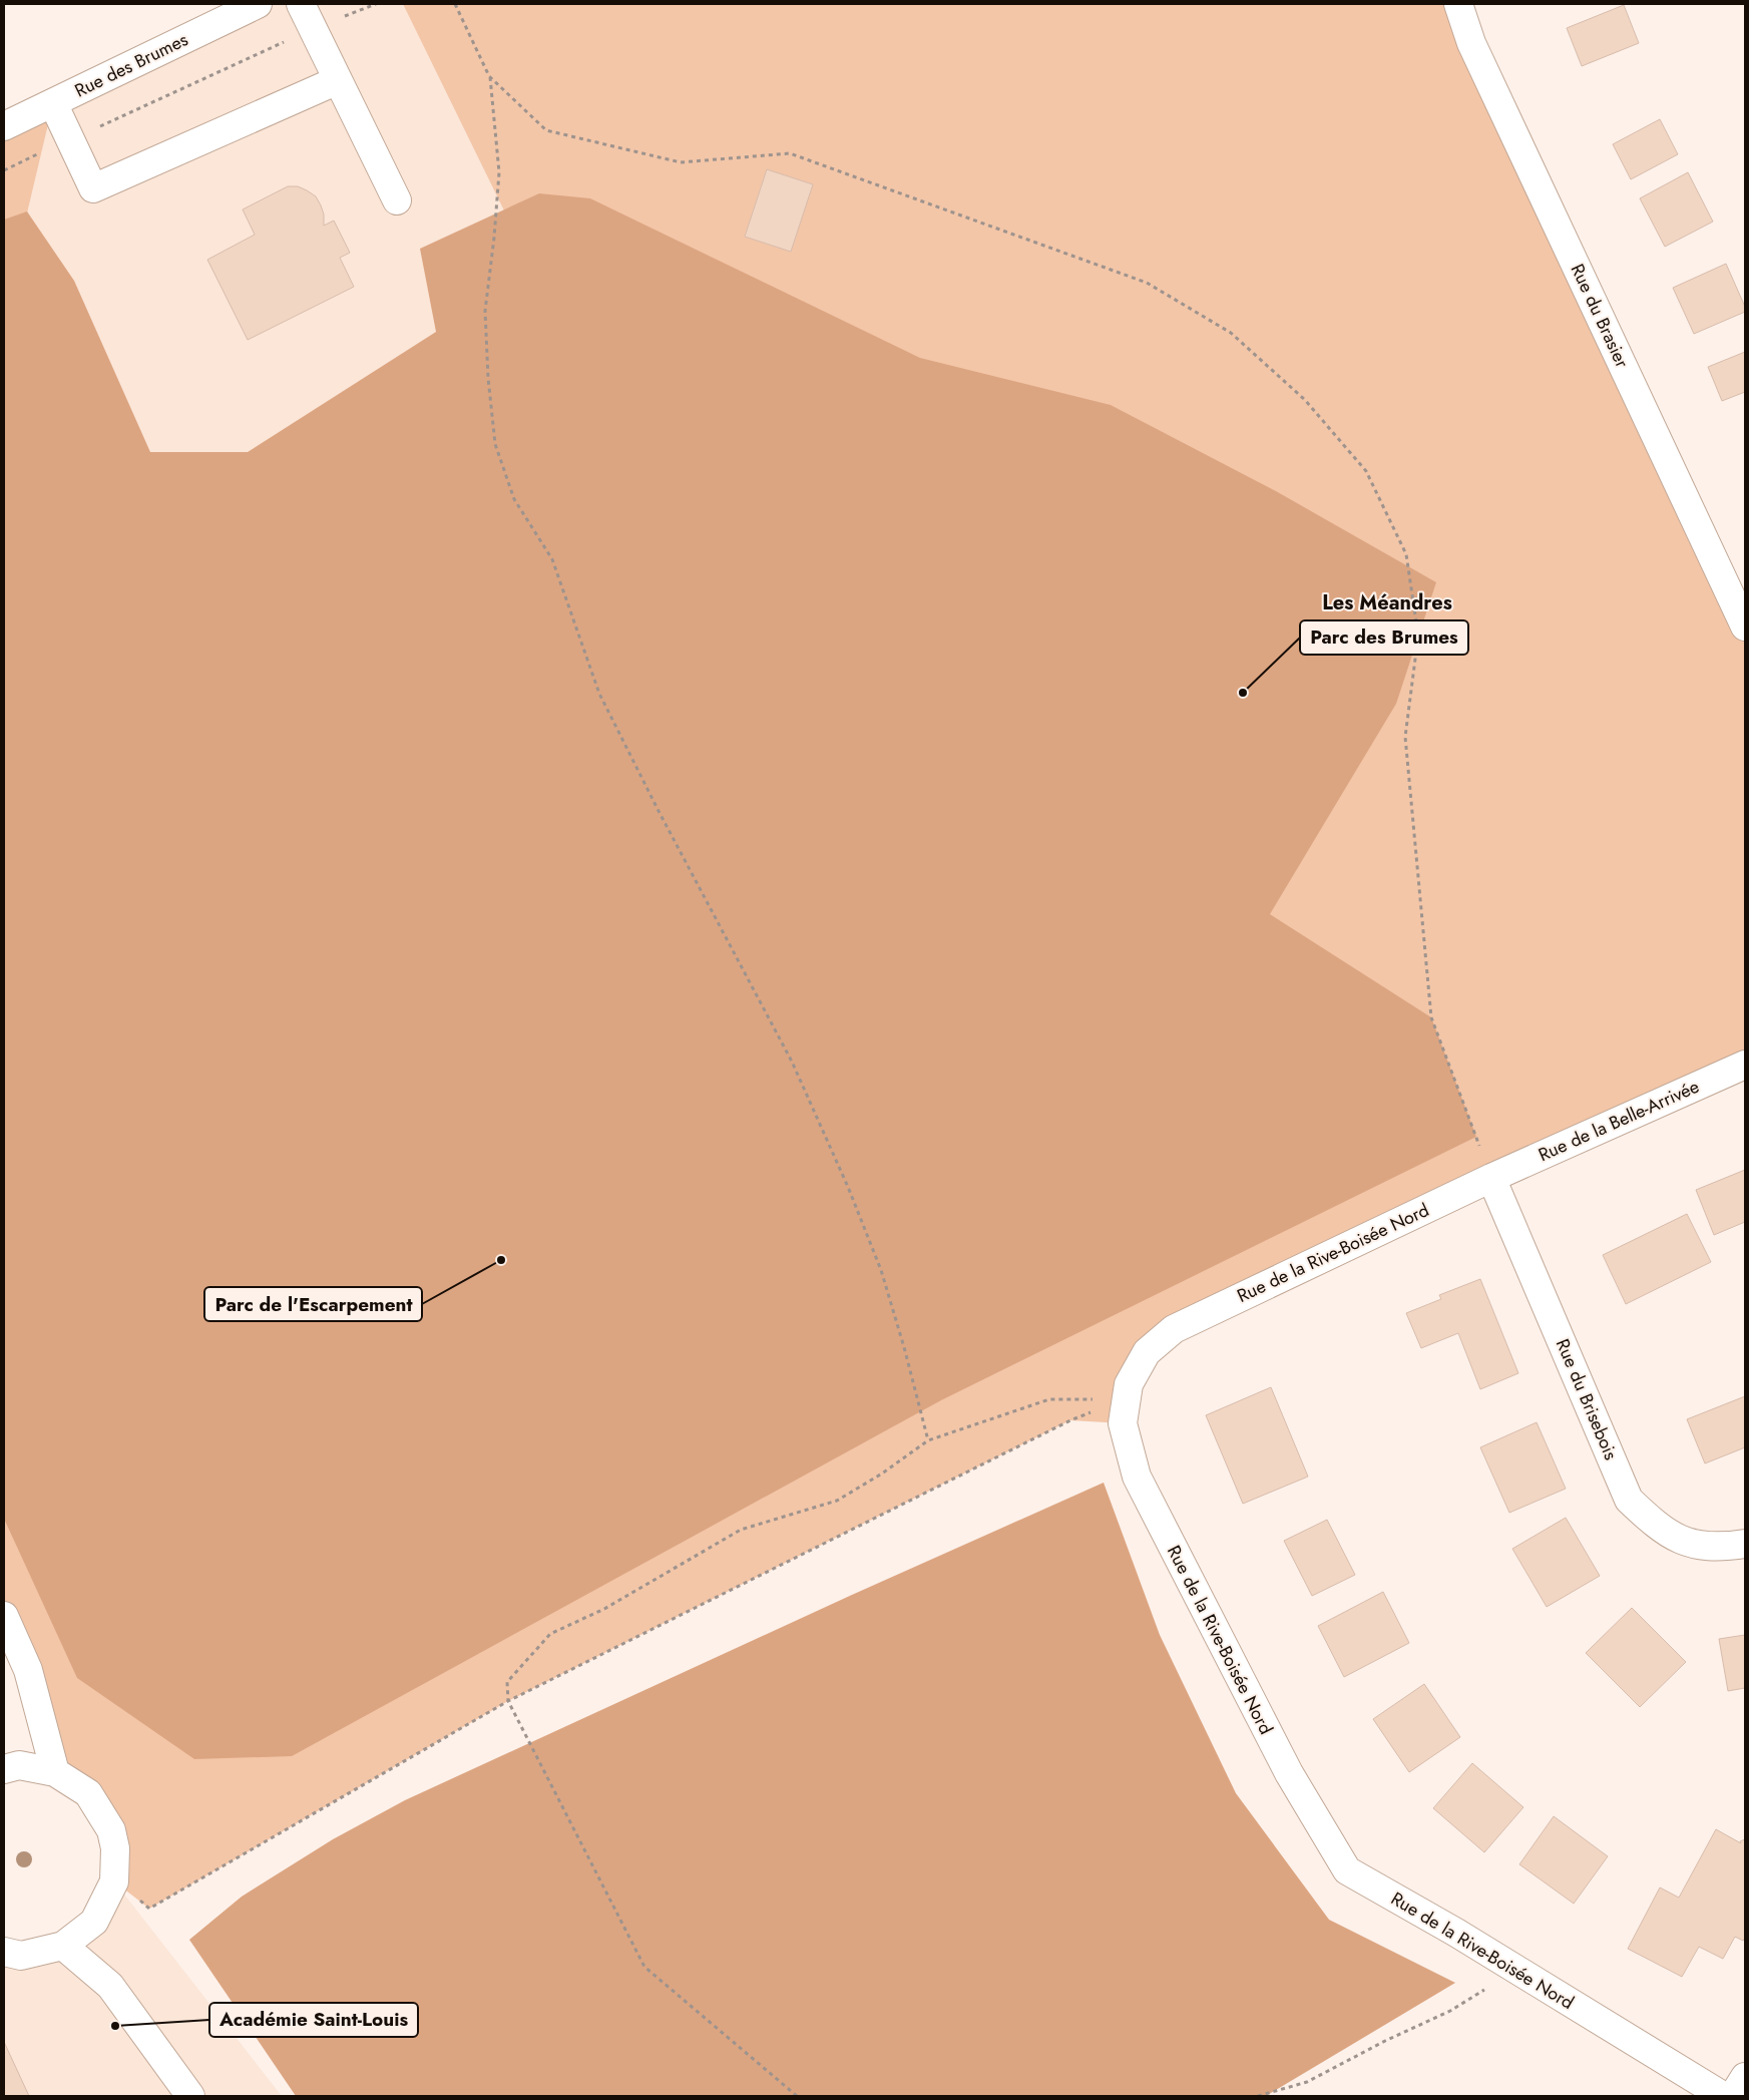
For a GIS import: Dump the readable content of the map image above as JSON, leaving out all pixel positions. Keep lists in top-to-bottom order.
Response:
{
  "streets": {
    "street": [
      "Rue des Brumes",
      "Rue du Brasier",
      "Rue de la Belle-Arrivée",
      "Rue de la Rive-Boisée Nord",
      "Rue du Brisebois"
    ]
  },
  "crossings": [
    ["Rue de la Belle-Arrivée", "Rue de la Rive-Boisée Nord"],
    ["Rue de la Belle-Arrivée", "Rue du Brisebois"],
    ["Rue de la Rive-Boisée Nord", "Rue du Brisebois"]
  ],
  "districts": ["Les Méandres"],
  "places": ["Parc des Brumes", "Parc de l'Escarpement", "Académie Saint-Louis"]
}
